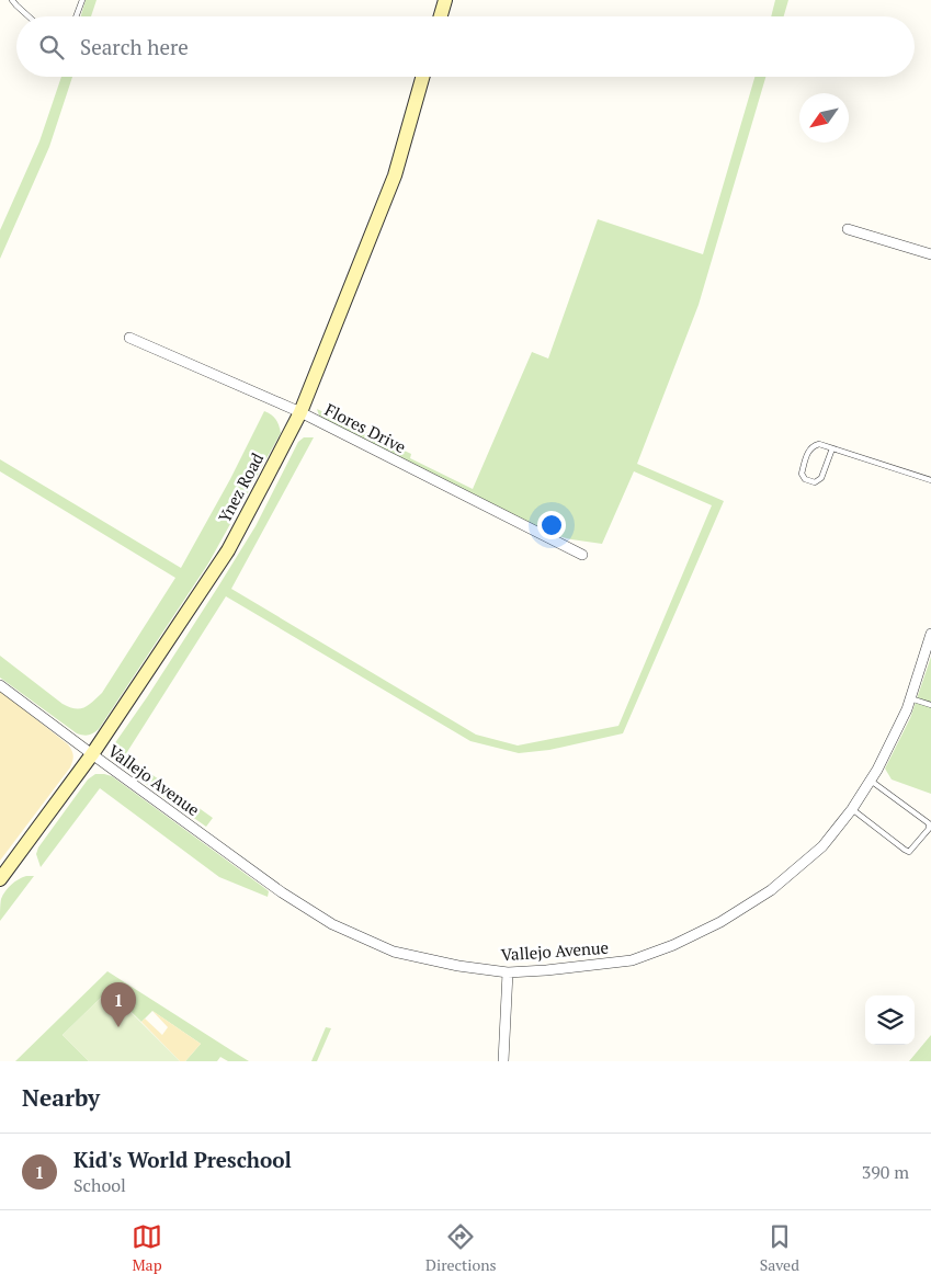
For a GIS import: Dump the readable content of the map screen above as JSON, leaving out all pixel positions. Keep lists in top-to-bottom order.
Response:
{
  "streets": {
    "main road": ["Ynez Road"],
    "street": ["Flores Drive", "Vallejo Avenue"]
  },
  "crossings": [
    ["Flores Drive", "Ynez Road"],
    ["Ynez Road", "Vallejo Avenue"]
  ],
  "north": "bottom left",
  "page": {
    "search": "Search here",
    "pins": "1",
    "heading": "Nearby",
    "list": [
      {
        "mark": "1",
        "name": "Kid's World Preschool",
        "note": "School",
        "value": "390 m"
      }
    ],
    "nav": ["Map", "Directions", "Saved"]
  }
}
